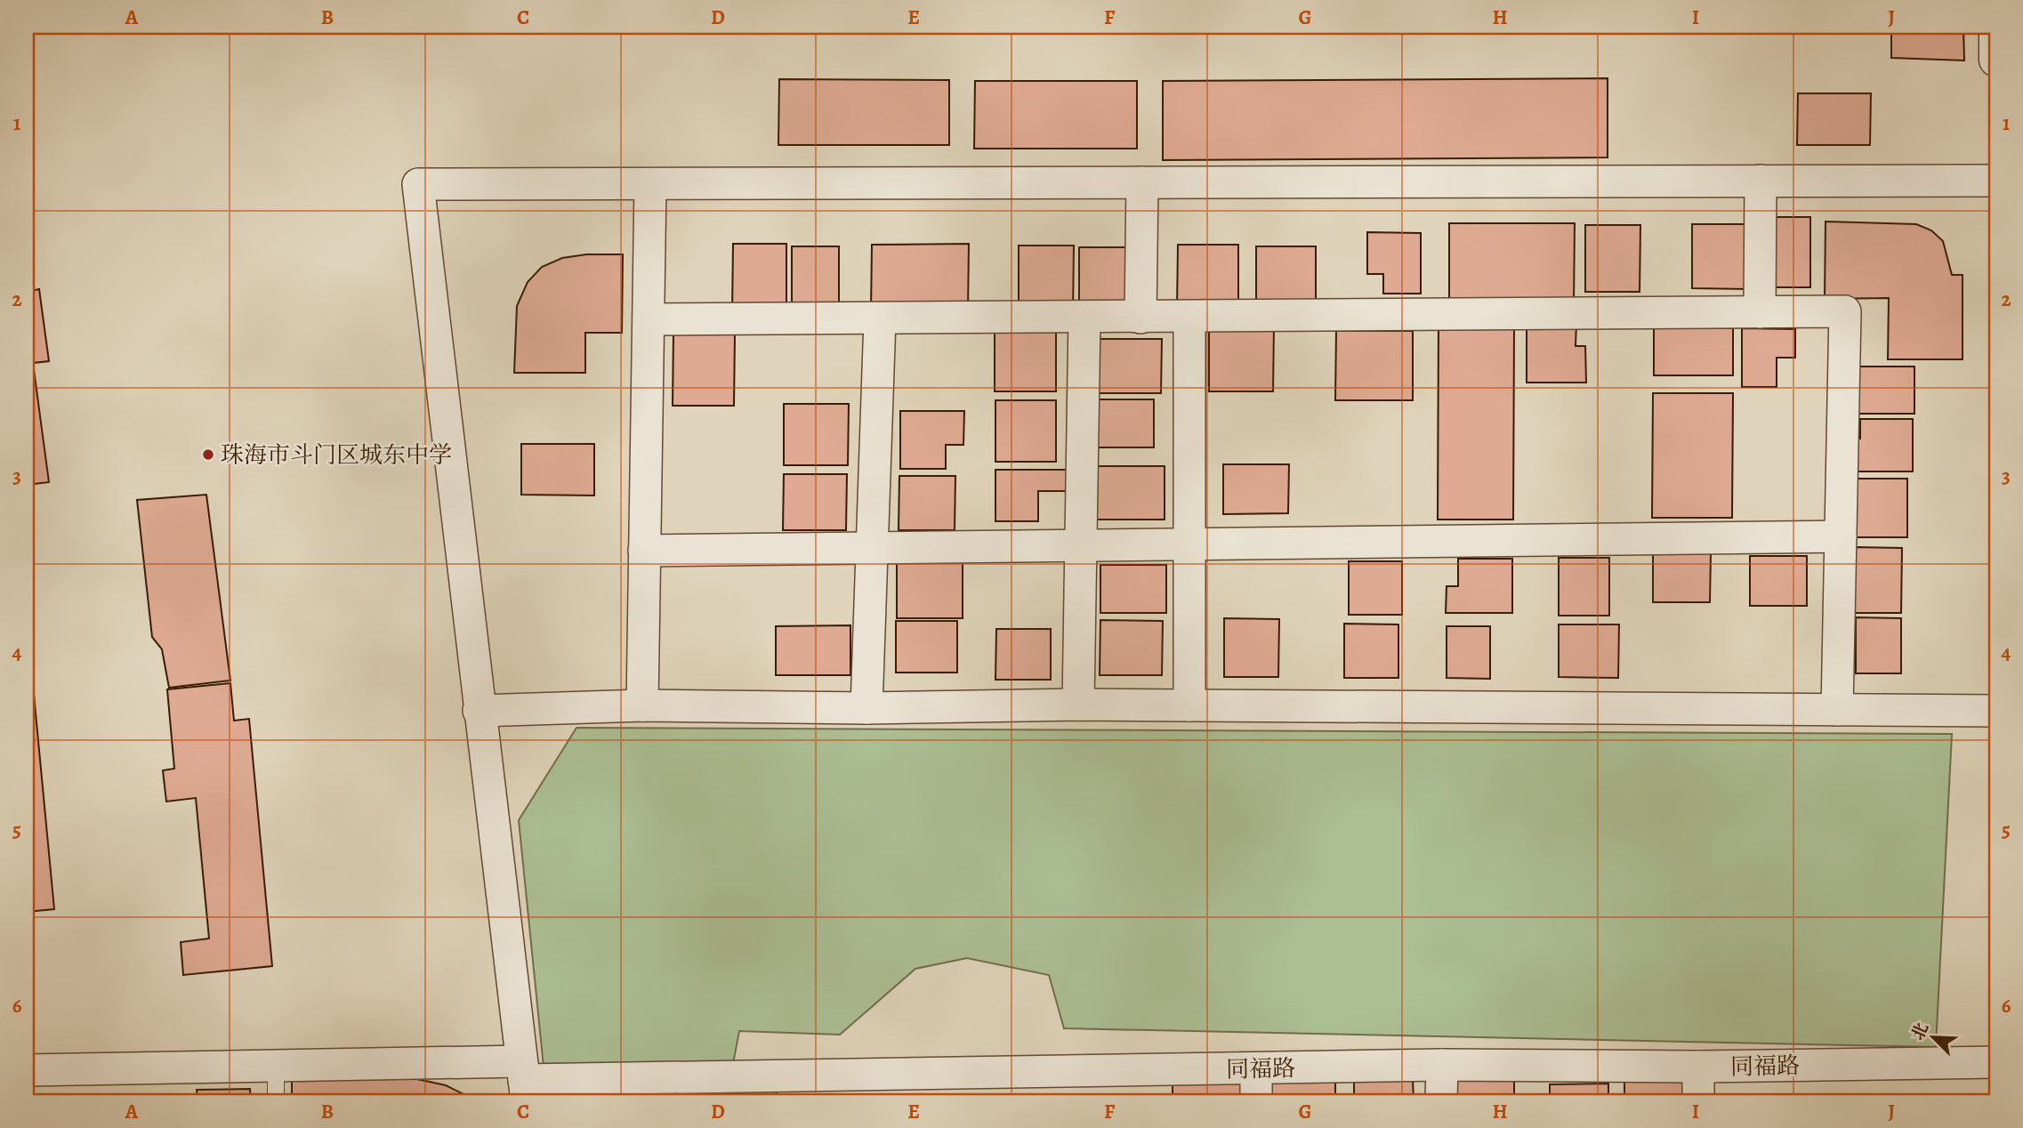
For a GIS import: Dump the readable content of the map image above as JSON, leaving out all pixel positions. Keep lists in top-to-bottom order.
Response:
{
  "streets": {
    "street": ["同福路"]
  },
  "places": ["珠海市斗门区城东中学"],
  "north": "top left",
  "grid": {
    "columns": [
      "A",
      "B",
      "C",
      "D",
      "E",
      "F",
      "G",
      "H",
      "I",
      "J"
    ],
    "rows": [
      "1",
      "2",
      "3",
      "4",
      "5",
      "6"
    ]
  }
}
